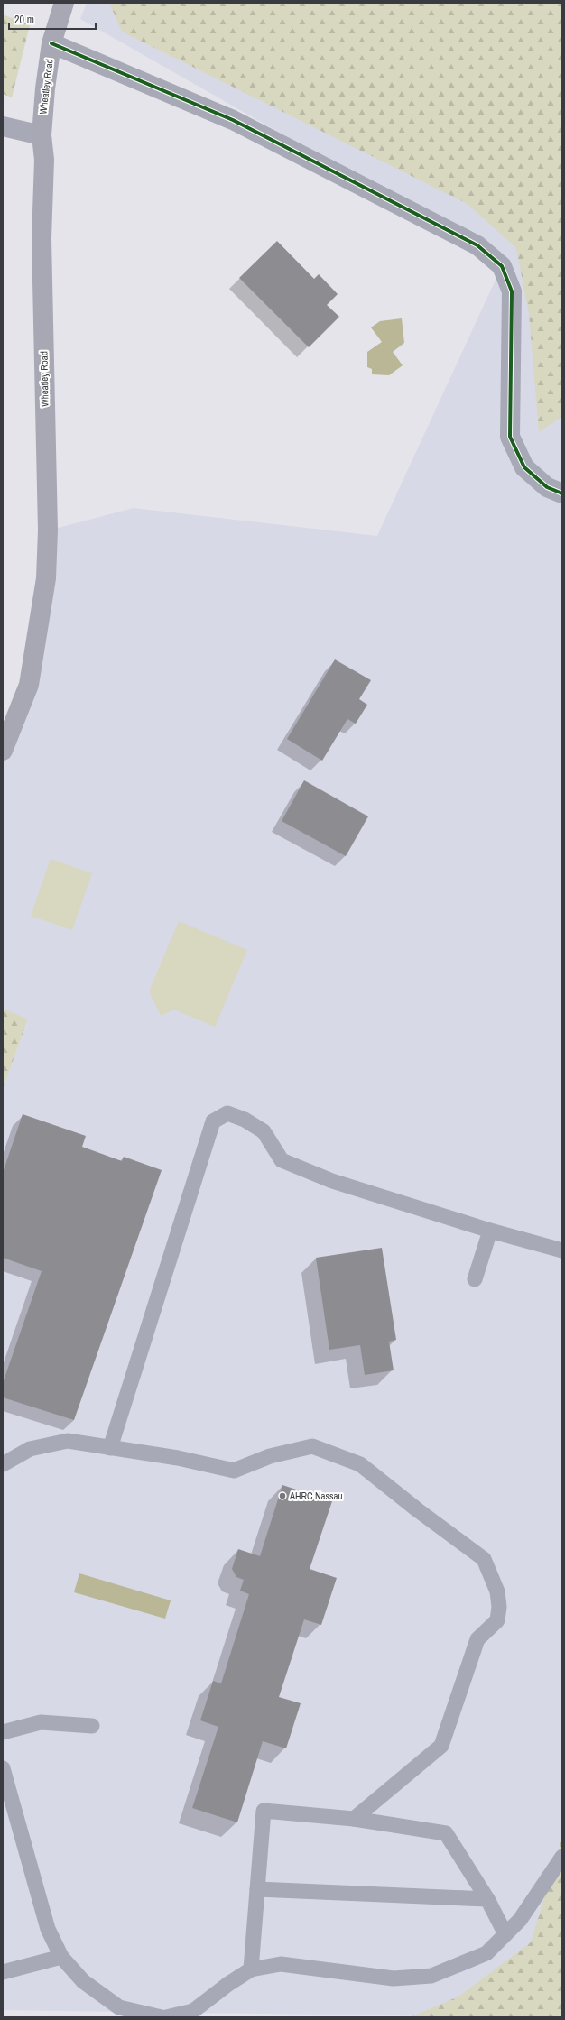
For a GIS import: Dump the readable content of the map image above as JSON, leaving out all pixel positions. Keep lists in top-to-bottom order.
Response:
{
  "streets": {
    "main road": ["Wheatley Road"]
  },
  "places": ["AHRC Nassau"],
  "scale_bar": "20 m"
}
